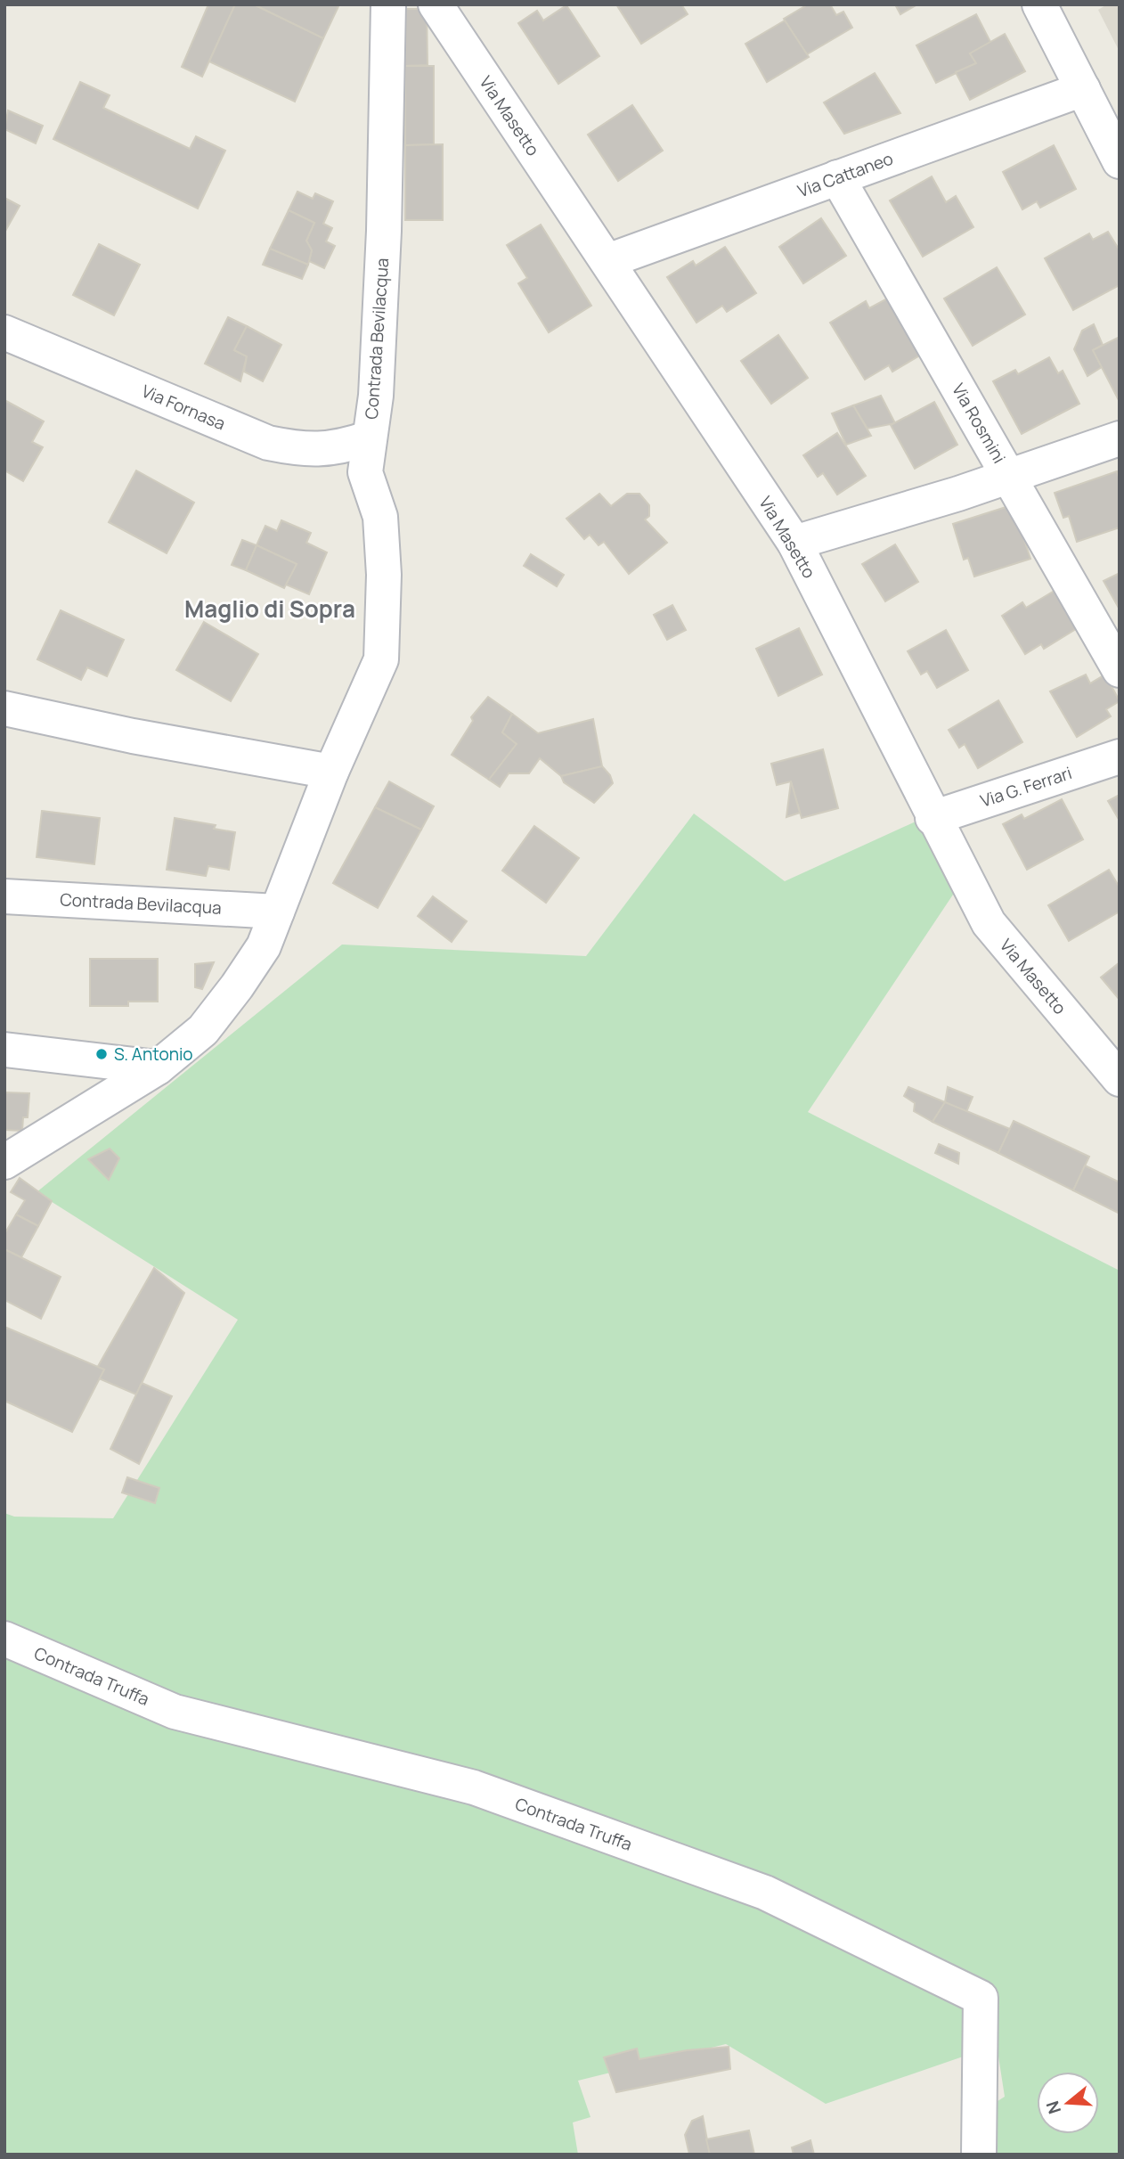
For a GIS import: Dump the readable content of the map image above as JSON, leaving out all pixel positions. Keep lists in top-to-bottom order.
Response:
{
  "streets": {
    "street": [
      "Via Masetto",
      "Via Cattaneo",
      "Contrada Bevilacqua",
      "Via Fornasa",
      "Via Rosmini",
      "Via G. Ferrari",
      "Contrada Truffa"
    ]
  },
  "crossings": [
    ["Via Masetto", "Via Cattaneo"],
    ["Via Masetto", "Via G. Ferrari"],
    ["Via Cattaneo", "Via Rosmini"],
    ["Contrada Bevilacqua", "Via Fornasa"]
  ],
  "districts": ["Maglio di Sopra"],
  "places": ["S. Antonio"],
  "north": "left"
}
